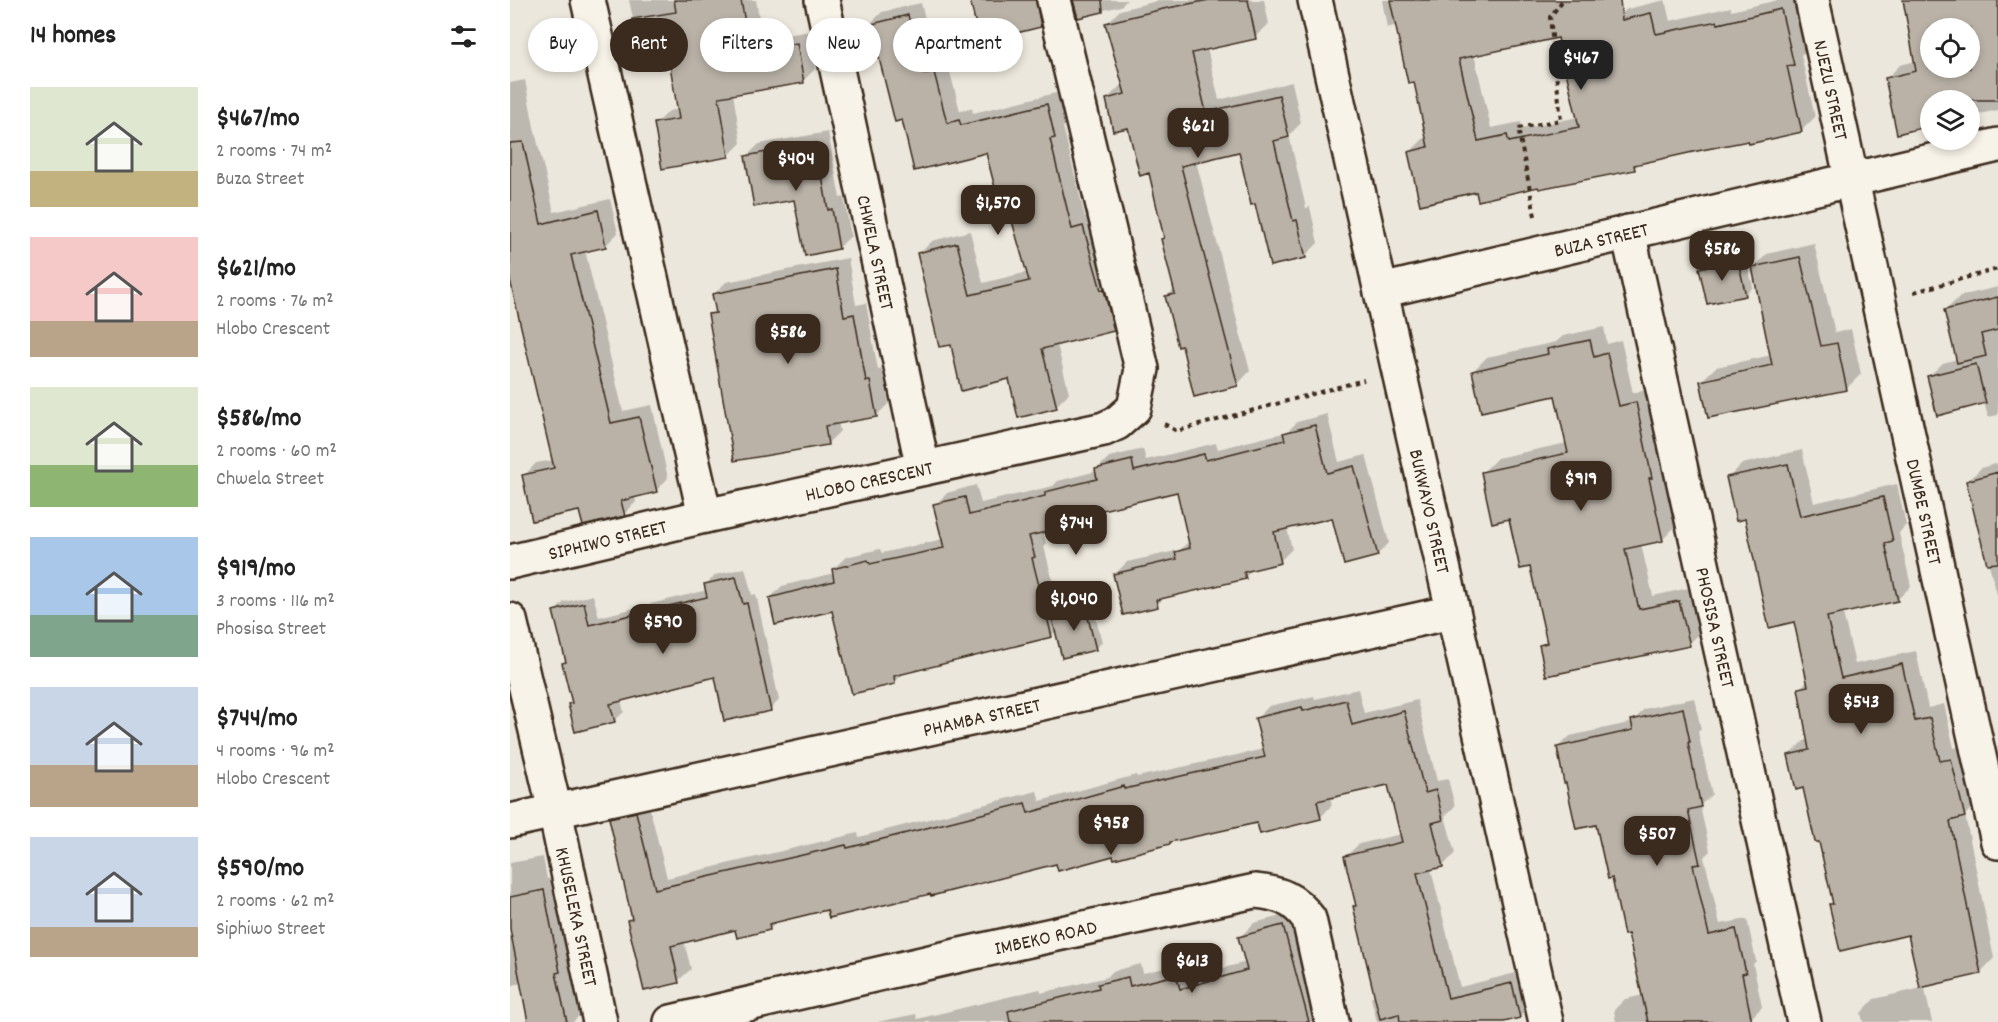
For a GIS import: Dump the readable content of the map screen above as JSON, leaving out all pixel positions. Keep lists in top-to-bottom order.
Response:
{
  "streets": {
    "street": [
      "NJEZU STREET",
      "BUZA STREET",
      "CHWELA STREET",
      "HLOBO CRESCENT",
      "BUKWAYO STREET",
      "DUMBE STREET",
      "SIPHIWO STREET",
      "PHOSISA STREET",
      "PHAMBA STREET",
      "KHUSELEKA STREET",
      "IMBEKO ROAD"
    ]
  },
  "crossings": [
    ["NJEZU STREET", "BUZA STREET"],
    ["NJEZU STREET", "DUMBE STREET"],
    ["BUZA STREET", "BUKWAYO STREET"],
    ["BUZA STREET", "DUMBE STREET"],
    ["BUZA STREET", "PHOSISA STREET"],
    ["CHWELA STREET", "HLOBO CRESCENT"],
    ["HLOBO CRESCENT", "SIPHIWO STREET"],
    ["BUKWAYO STREET", "PHAMBA STREET"],
    ["PHAMBA STREET", "KHUSELEKA STREET"]
  ],
  "page": {
    "heading": "14 homes",
    "chip": [
      "Buy",
      "Rent",
      "Filters",
      "New",
      "Apartment"
    ],
    "price": [
      "$467",
      "$621",
      "$404",
      "$1,570",
      "$586",
      "$586",
      "$919",
      "$744",
      "$1,040",
      "$590",
      "$543",
      "$958",
      "$507",
      "$613"
    ],
    "list": [
      {
        "name": "$467/mo",
        "note": "2 rooms · 74 m² · Buza Street"
      },
      {
        "name": "$621/mo",
        "note": "2 rooms · 76 m² · Hlobo Crescent"
      },
      {
        "name": "$586/mo",
        "note": "2 rooms · 60 m² · Chwela Street"
      },
      {
        "name": "$919/mo",
        "note": "3 rooms · 116 m² · Phosisa Street"
      },
      {
        "name": "$744/mo",
        "note": "4 rooms · 96 m² · Hlobo Crescent"
      },
      {
        "name": "$590/mo",
        "note": "2 rooms · 62 m² · Siphiwo Street"
      }
    ]
  }
}
